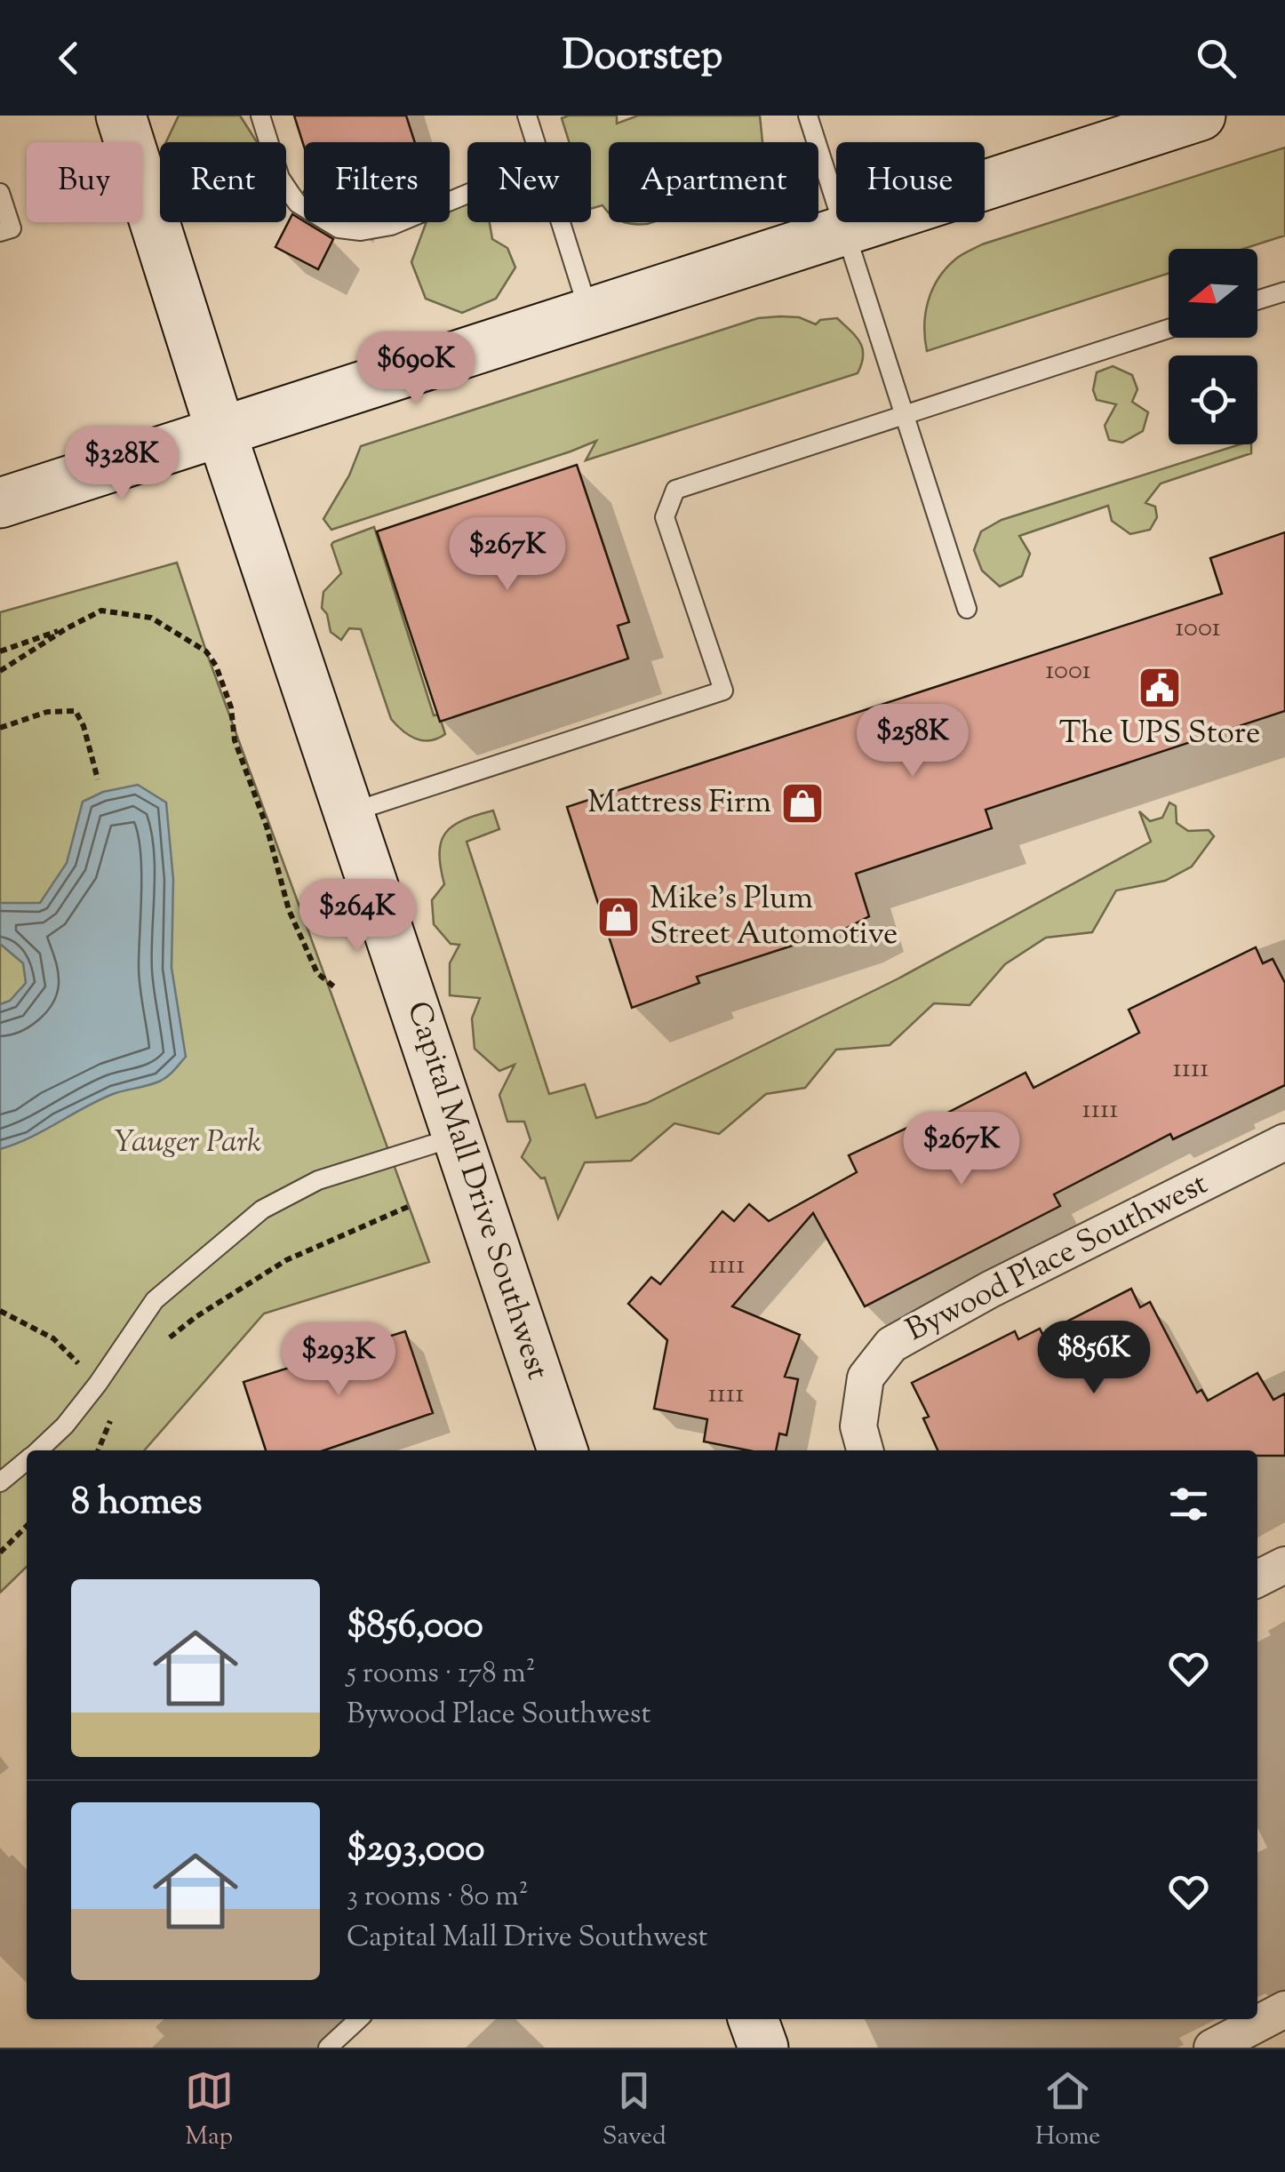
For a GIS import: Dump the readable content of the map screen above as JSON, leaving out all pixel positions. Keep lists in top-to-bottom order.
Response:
{
  "streets": {
    "street": ["Capital Mall Drive Southwest", "Bywood Place Southwest"]
  },
  "parks": ["Yauger Park"],
  "places": {
    "public building": ["The UPS Store"],
    "shop": ["Mattress Firm", "Mike's Plum Street Automotive"]
  },
  "house_numbers": [
    "1001",
    "1001",
    "1111",
    "1111",
    "1111",
    "1111"
  ],
  "north": "left",
  "page": {
    "header": "Doorstep",
    "chip": [
      "Buy",
      "Rent",
      "Filters",
      "New",
      "Apartment",
      "House"
    ],
    "price": [
      "$690K",
      "$328K",
      "$267K",
      "$258K",
      "$264K",
      "$267K",
      "$856K",
      "$293K"
    ],
    "heading": "8 homes",
    "list": [
      {
        "name": "$856,000",
        "note": "5 rooms · 178 m² · Bywood Place Southwest"
      },
      {
        "name": "$293,000",
        "note": "3 rooms · 80 m² · Capital Mall Drive Southwest"
      }
    ],
    "tabs": ["Map", "Saved", "Home"]
  }
}
